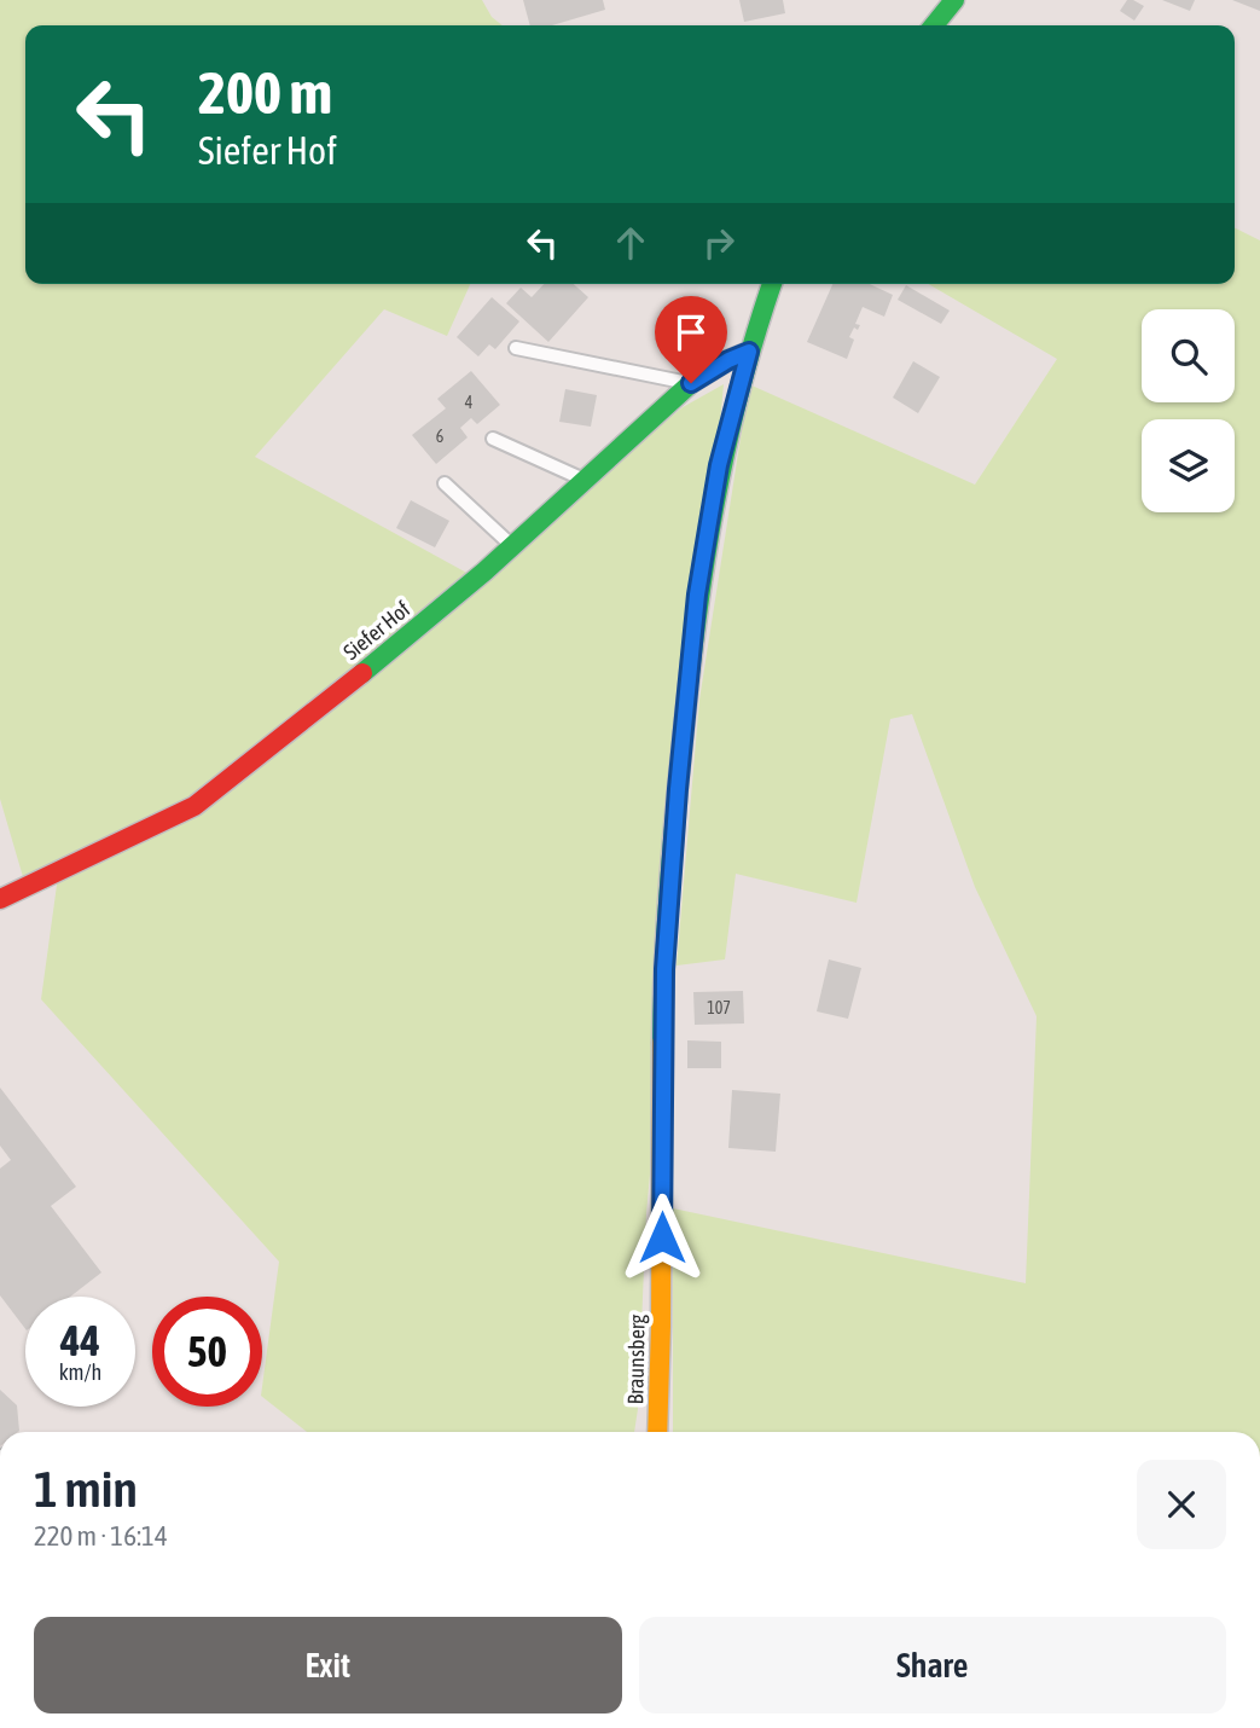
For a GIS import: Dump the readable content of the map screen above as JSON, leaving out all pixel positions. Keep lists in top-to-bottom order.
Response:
{
  "streets": {
    "main road": ["Siefer Hof", "Braunsberg"]
  },
  "crossings": [
    ["Siefer Hof", "Braunsberg"]
  ],
  "house_numbers": ["4", "6", "107"],
  "page": {
    "turn": ["200 m", "Siefer Hof"],
    "speed": "44 km/h",
    "limit": "50",
    "heading": ["1 min", "220 m · 16:14"],
    "buttons": ["Exit", "Share"]
  }
}
